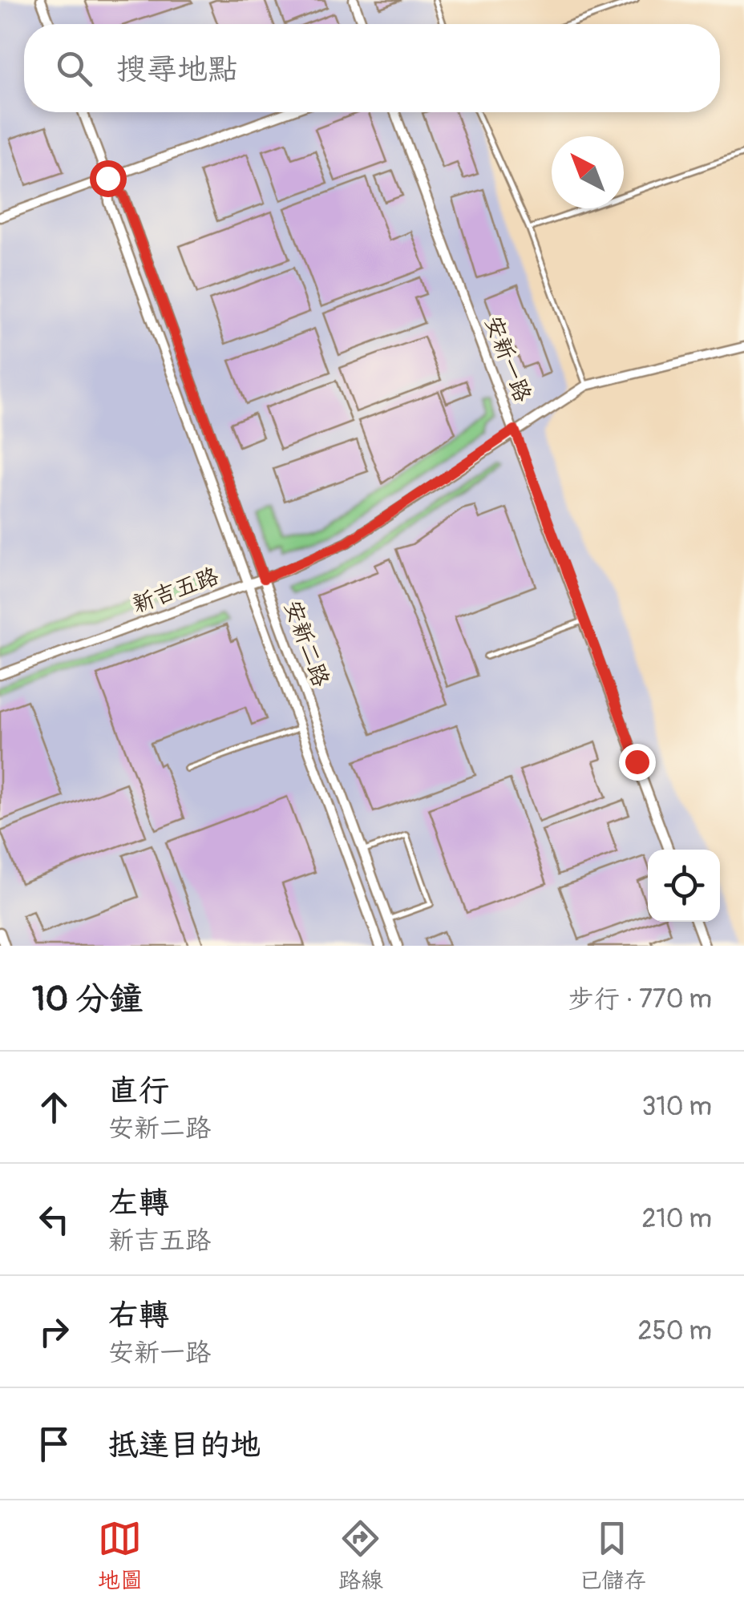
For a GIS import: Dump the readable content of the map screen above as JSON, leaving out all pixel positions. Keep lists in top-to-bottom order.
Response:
{
  "streets": {
    "street": ["安新一路", "新吉五路", "安新二路"]
  },
  "crossings": [
    ["安新一路", "新吉五路"],
    ["新吉五路", "安新二路"]
  ],
  "north": "top left",
  "page": {
    "search": "搜尋地點",
    "heading": ["10 分鐘", "步行 · 770 m"],
    "list": [
      ["直行", "安新二路", "310 m"],
      ["左轉", "新吉五路", "210 m"],
      ["右轉", "安新一路", "250 m"],
      "抵達目的地"
    ],
    "nav": ["地圖", "路線", "已儲存"]
  }
}
